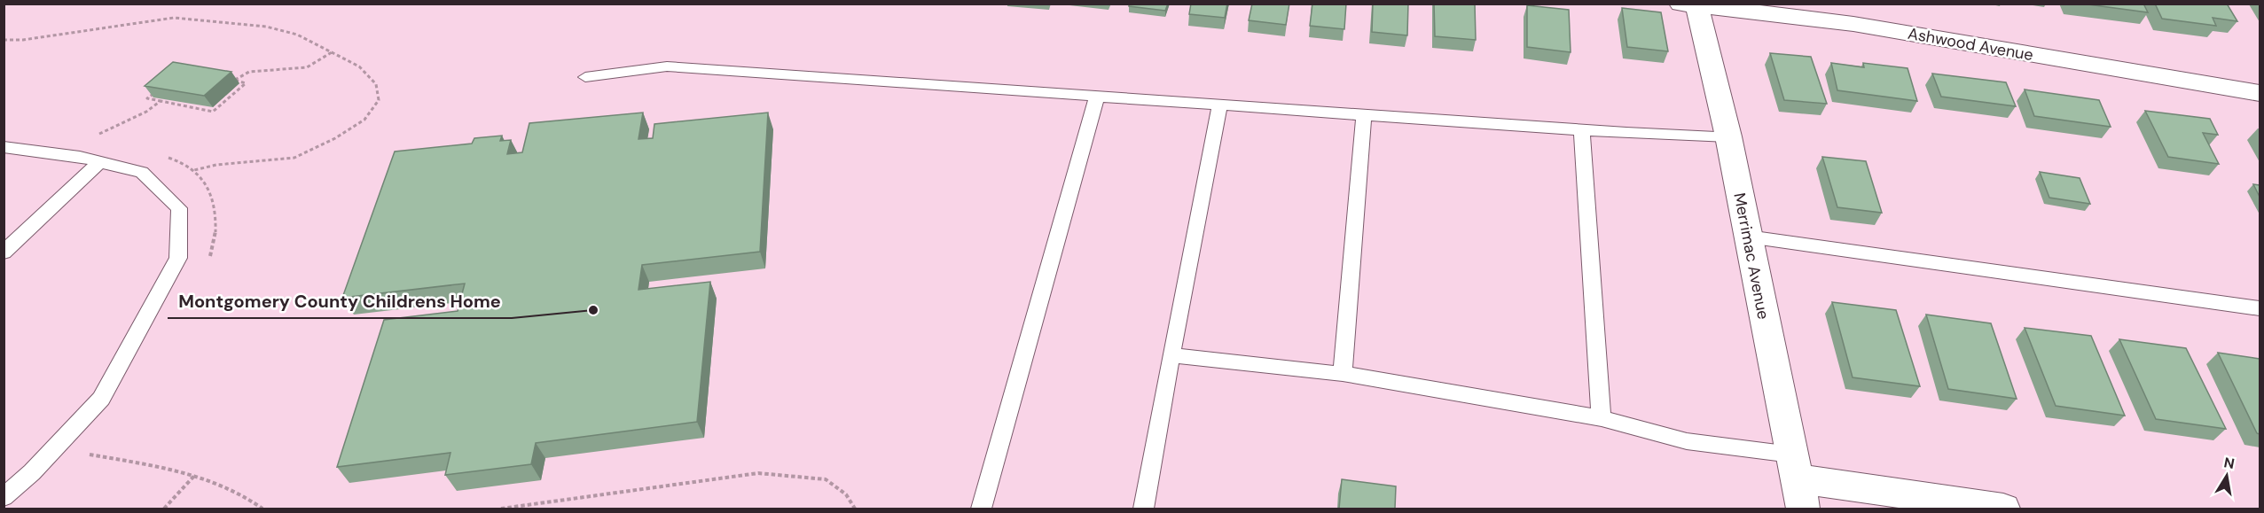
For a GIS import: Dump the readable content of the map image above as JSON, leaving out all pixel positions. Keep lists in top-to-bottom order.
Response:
{
  "streets": {
    "street": ["Ashwood Avenue", "Merrimac Avenue"]
  },
  "crossings": [
    ["Ashwood Avenue", "Merrimac Avenue"]
  ],
  "places": ["Montgomery County Childrens Home"],
  "north": "top"
}
